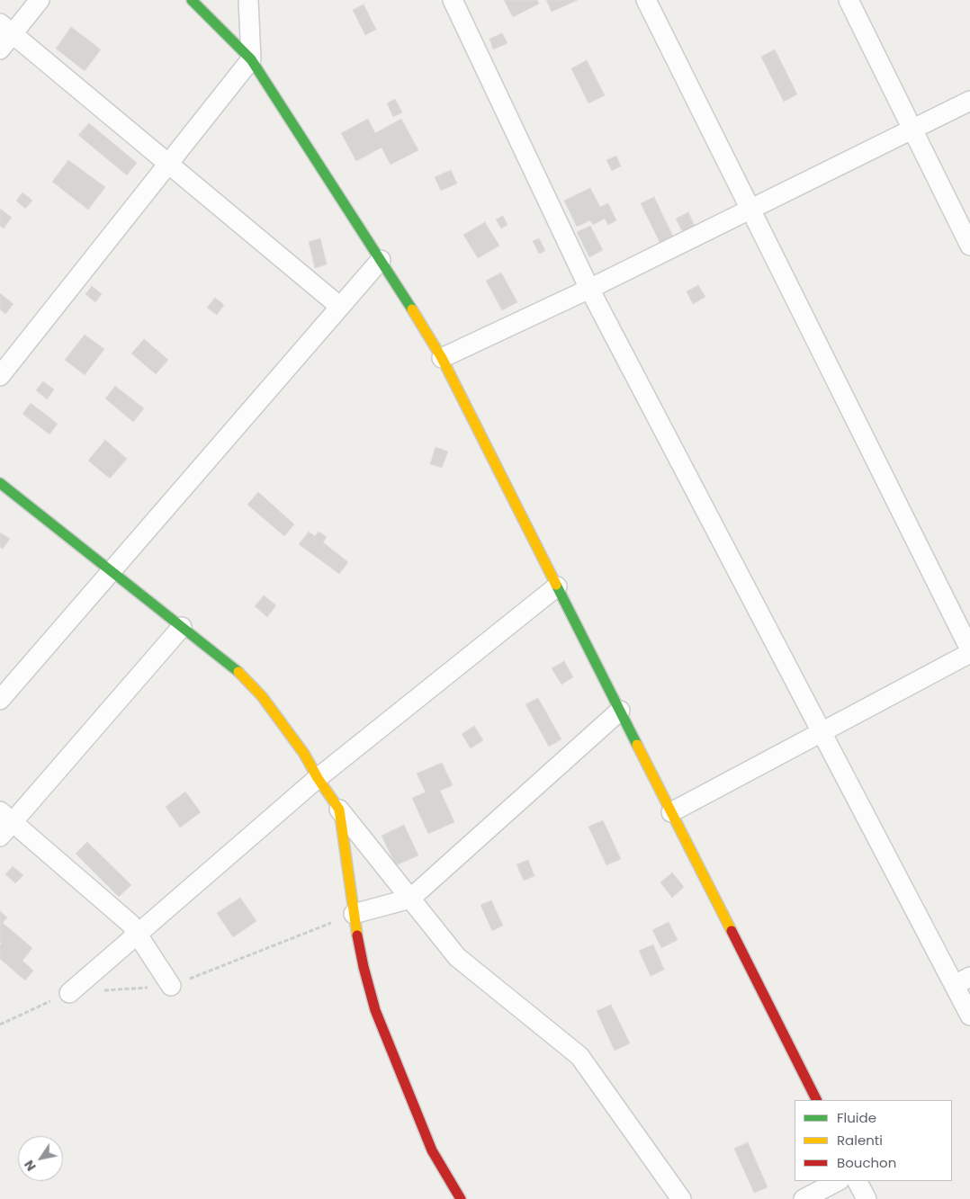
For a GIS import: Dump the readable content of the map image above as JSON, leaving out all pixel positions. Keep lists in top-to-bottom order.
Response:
{
  "legend": ["Fluide", "Ralenti", "Bouchon"],
  "north": "bottom left"
}
